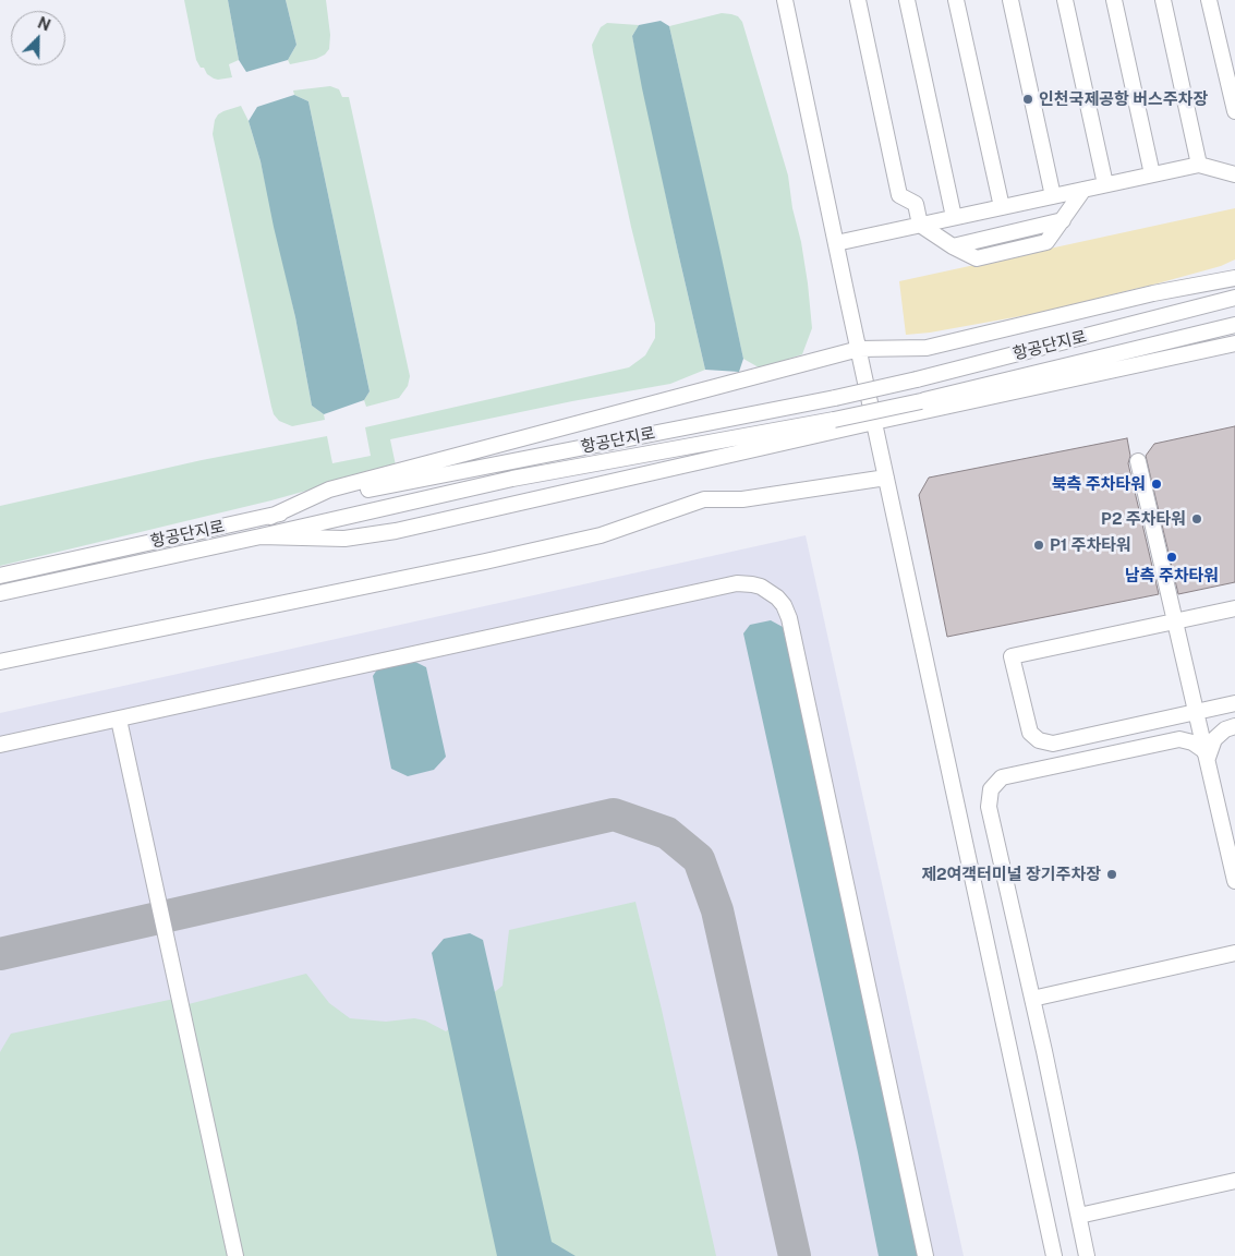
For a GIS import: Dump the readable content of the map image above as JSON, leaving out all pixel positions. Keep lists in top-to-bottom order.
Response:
{
  "streets": {
    "street": ["항공단지로"]
  },
  "places": [
    "인천국제공항 버스주차장",
    "북측 주차타워",
    "P2 주차타워",
    "P1 주차타워",
    "남측 주차타워",
    "제2여객터미널 장기주차장"
  ],
  "north": "top right"
}
